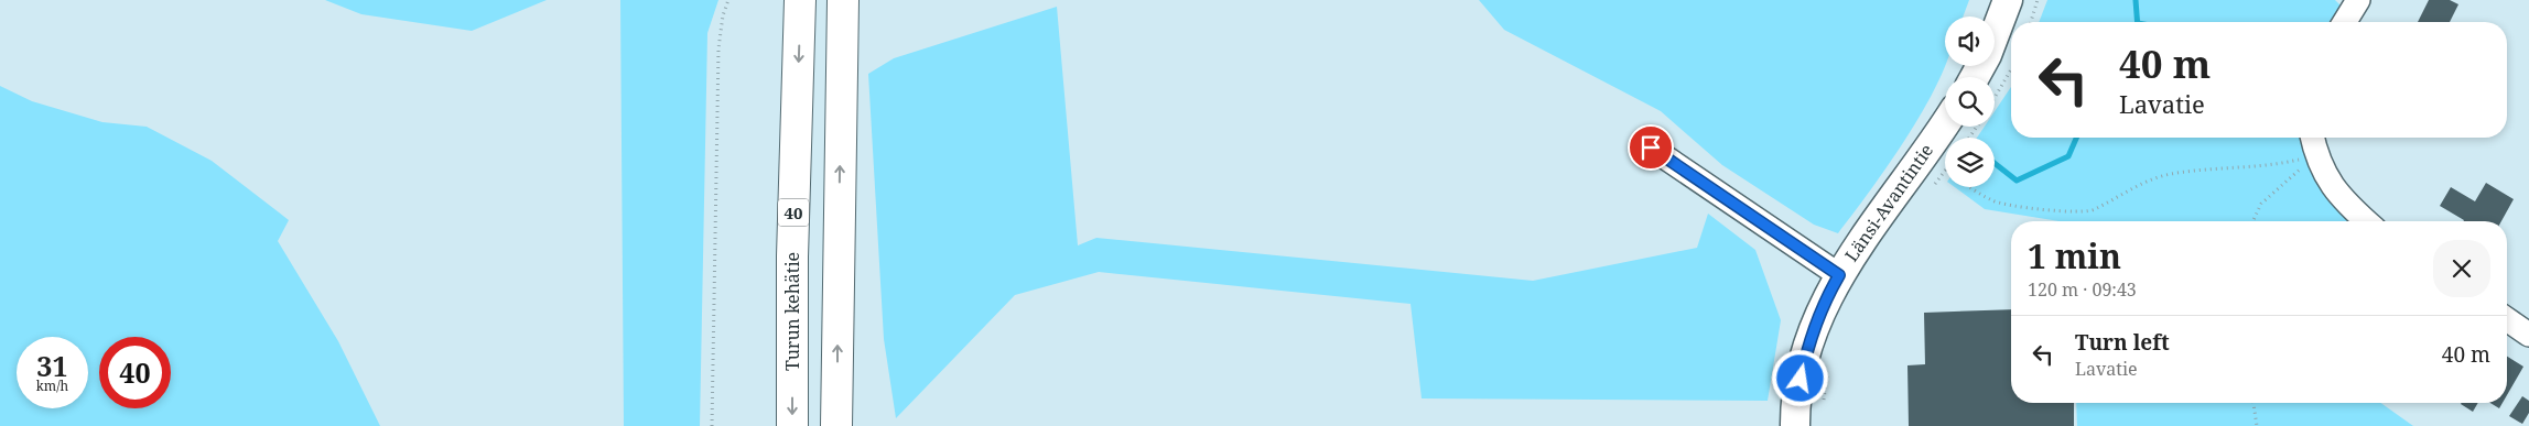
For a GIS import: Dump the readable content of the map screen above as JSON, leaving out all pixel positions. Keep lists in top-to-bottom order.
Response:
{
  "streets": {
    "highway": ["40", "Turun kehätie"],
    "street": ["Länsi-Avantintie"]
  },
  "page": {
    "turn": ["40 m", "Lavatie"],
    "heading": ["1 min", "120 m · 09:43"],
    "list": [
      {
        "name": "Turn left",
        "note": "Lavatie",
        "value": "40 m"
      }
    ],
    "speed": "31 km/h",
    "limit": "40"
  }
}
